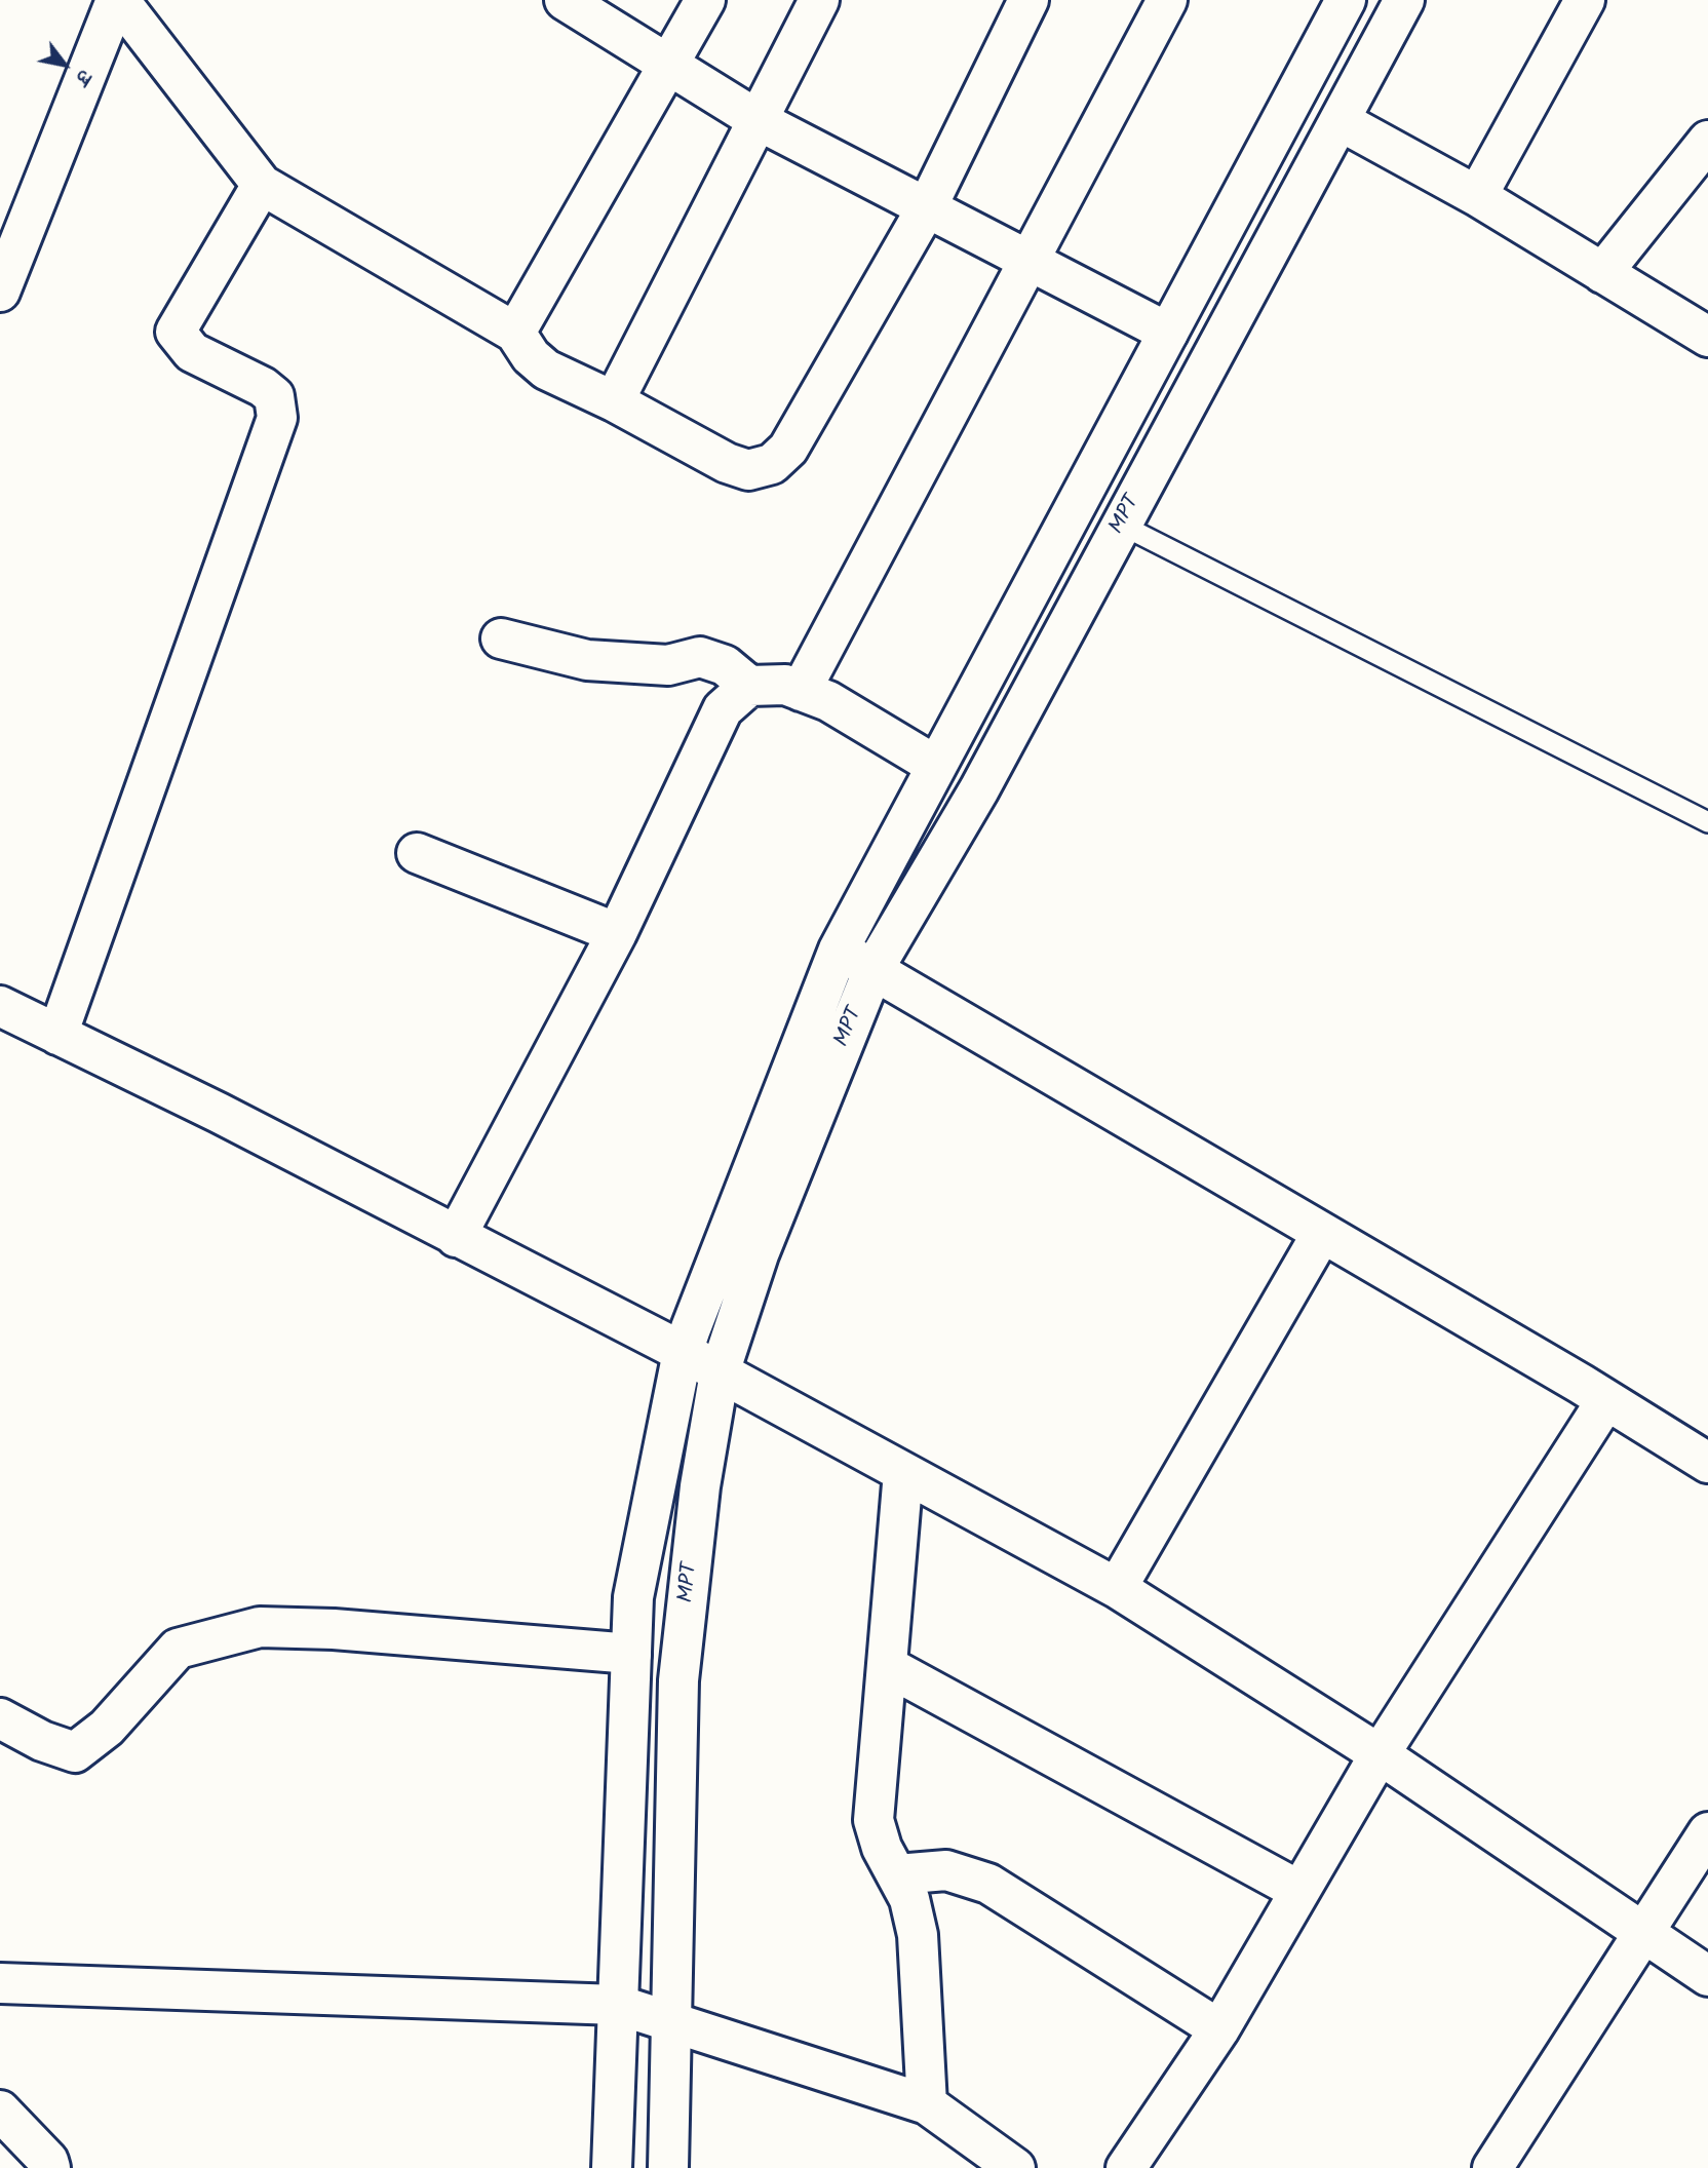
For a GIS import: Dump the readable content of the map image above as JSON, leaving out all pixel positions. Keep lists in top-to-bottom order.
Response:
{
  "streets": {
    "street": ["MPT"]
  },
  "north": "bottom right"
}
